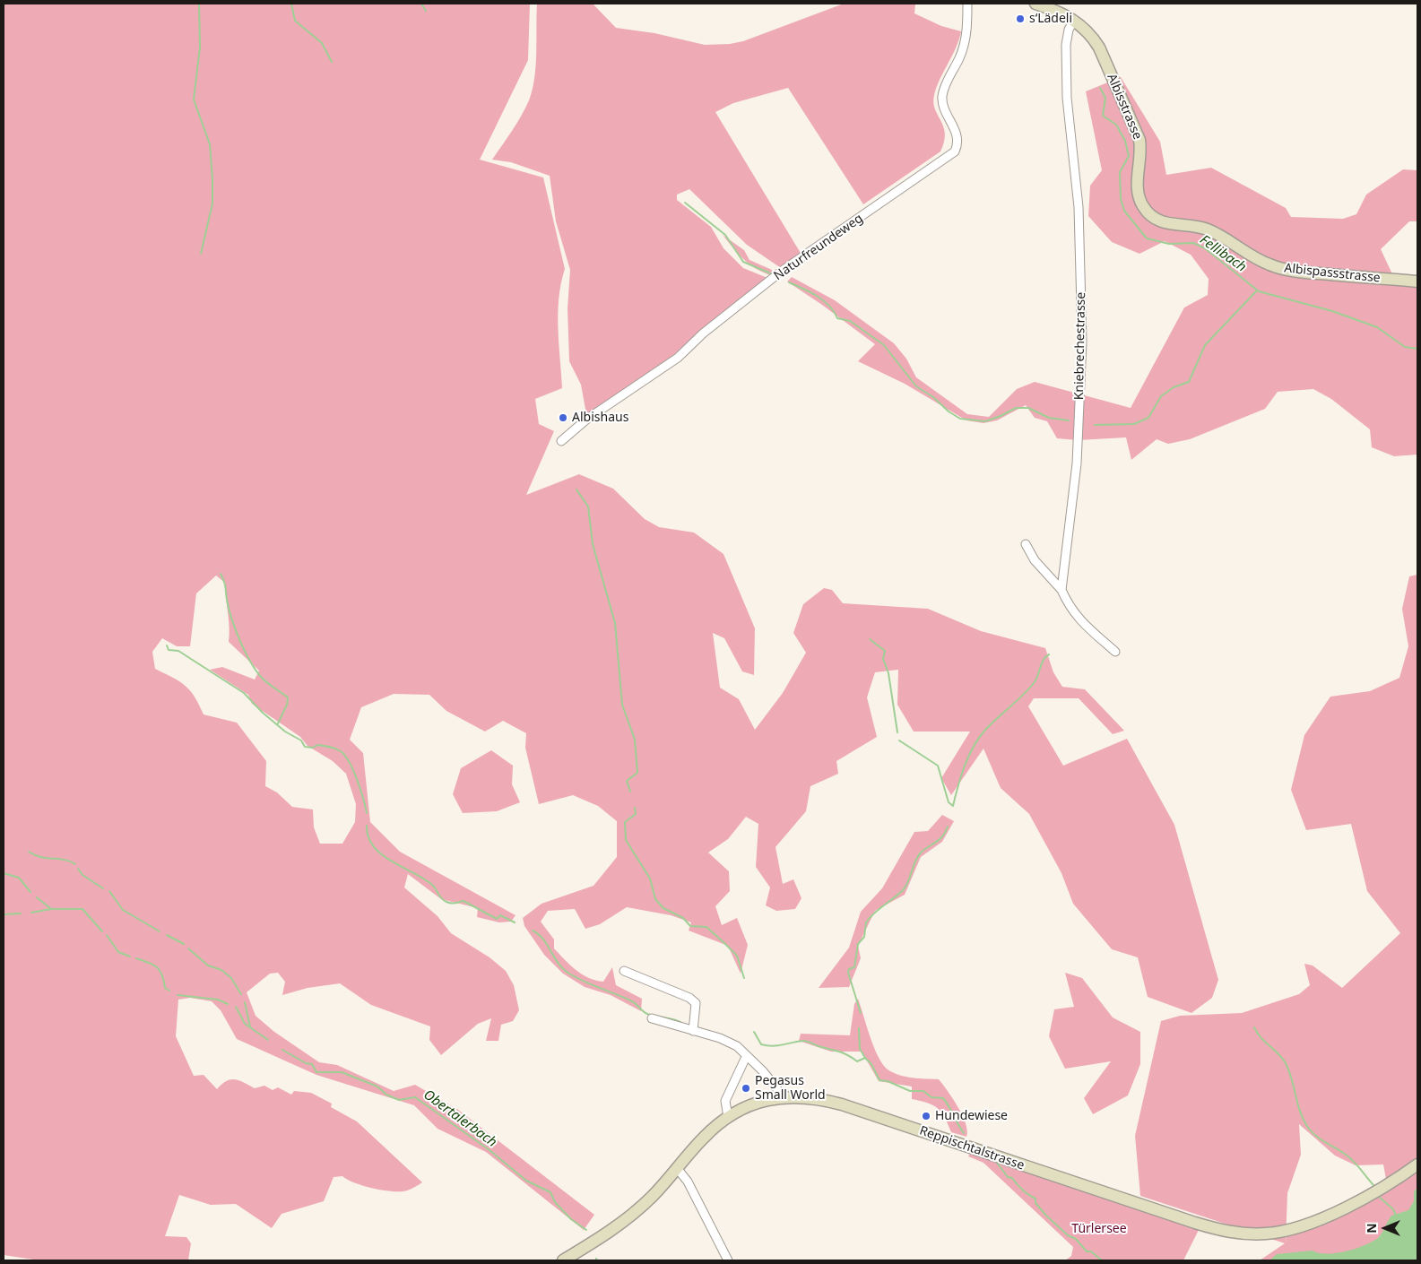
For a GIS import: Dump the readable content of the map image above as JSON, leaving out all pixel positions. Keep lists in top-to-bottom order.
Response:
{
  "streets": {
    "main road": ["Albisstrasse", "Albispassstrasse", "Reppischtalstrasse"],
    "street": ["Naturfreundeweg", "Kniebrechestrasse"]
  },
  "crossings": [
    ["Albisstrasse", "Albispassstrasse"],
    ["Albisstrasse", "Kniebrechestrasse"]
  ],
  "water": ["Fellibach", "Obertalerbach"],
  "parks": ["Türlersee"],
  "places": [
    "s‘Lädeli",
    "Albishaus",
    "Pegasus Small World",
    "Hundewiese"
  ],
  "north": "left"
}
